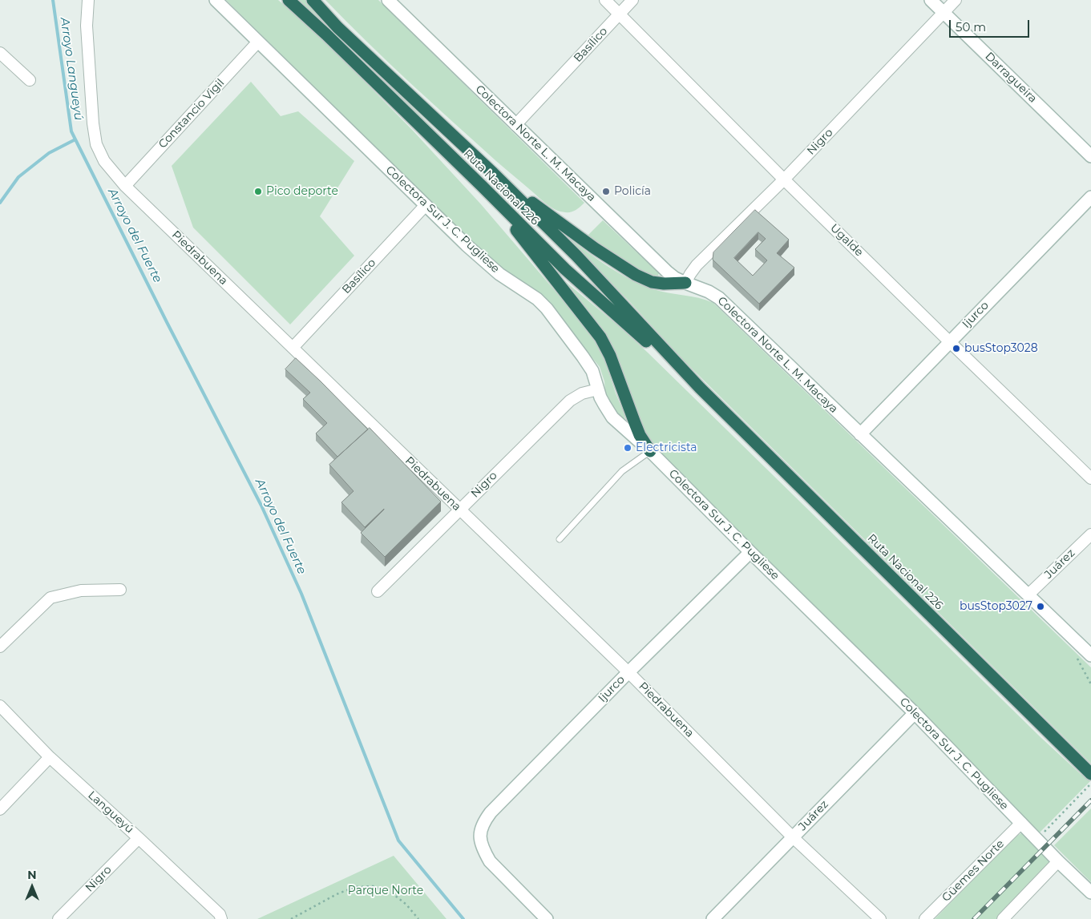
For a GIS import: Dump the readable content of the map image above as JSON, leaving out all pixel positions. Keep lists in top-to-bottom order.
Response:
{
  "streets": {
    "highway": ["Ruta Nacional 226"],
    "main road": [
      "Darragueira",
      "Colectora Norte L. M. Macaya",
      "Colectora Sur J. C. Pugliese",
      "Ijurco",
      "Juárez"
    ],
    "street": [
      "Basílico",
      "Constancio Vigil",
      "Nigro",
      "Ugalde",
      "Piedrabuena",
      "Langueyú",
      "Güemes Norte"
    ]
  },
  "crossings": [
    ["Basílico", "Colectora Norte L. M. Macaya"],
    ["Basílico", "Colectora Sur J. C. Pugliese"],
    ["Basílico", "Ugalde"],
    ["Basílico", "Piedrabuena"],
    ["Darragueira", "Nigro"],
    ["Constancio Vigil", "Colectora Sur J. C. Pugliese"],
    ["Constancio Vigil", "Piedrabuena"],
    ["Nigro", "Colectora Norte L. M. Macaya"],
    ["Nigro", "Colectora Sur J. C. Pugliese"],
    ["Nigro", "Ugalde"],
    ["Nigro", "Piedrabuena"],
    ["Nigro", "Langueyú"],
    ["Colectora Norte L. M. Macaya", "Ijurco"],
    ["Colectora Norte L. M. Macaya", "Juárez"],
    ["Colectora Sur J. C. Pugliese", "Ijurco"],
    ["Colectora Sur J. C. Pugliese", "Juárez"],
    ["Colectora Sur J. C. Pugliese", "Güemes Norte"],
    ["Ugalde", "Ijurco"],
    ["Piedrabuena", "Ijurco"],
    ["Piedrabuena", "Juárez"]
  ],
  "water": ["Arroyo Langueyú", "Arroyo del Fuerte"],
  "parks": ["Parque Norte"],
  "places": [
    "Pico deporte",
    "Policía",
    "busStop3028",
    "Electricista",
    "busStop3027"
  ],
  "scale_bar": "50 m",
  "north": "top"
}
